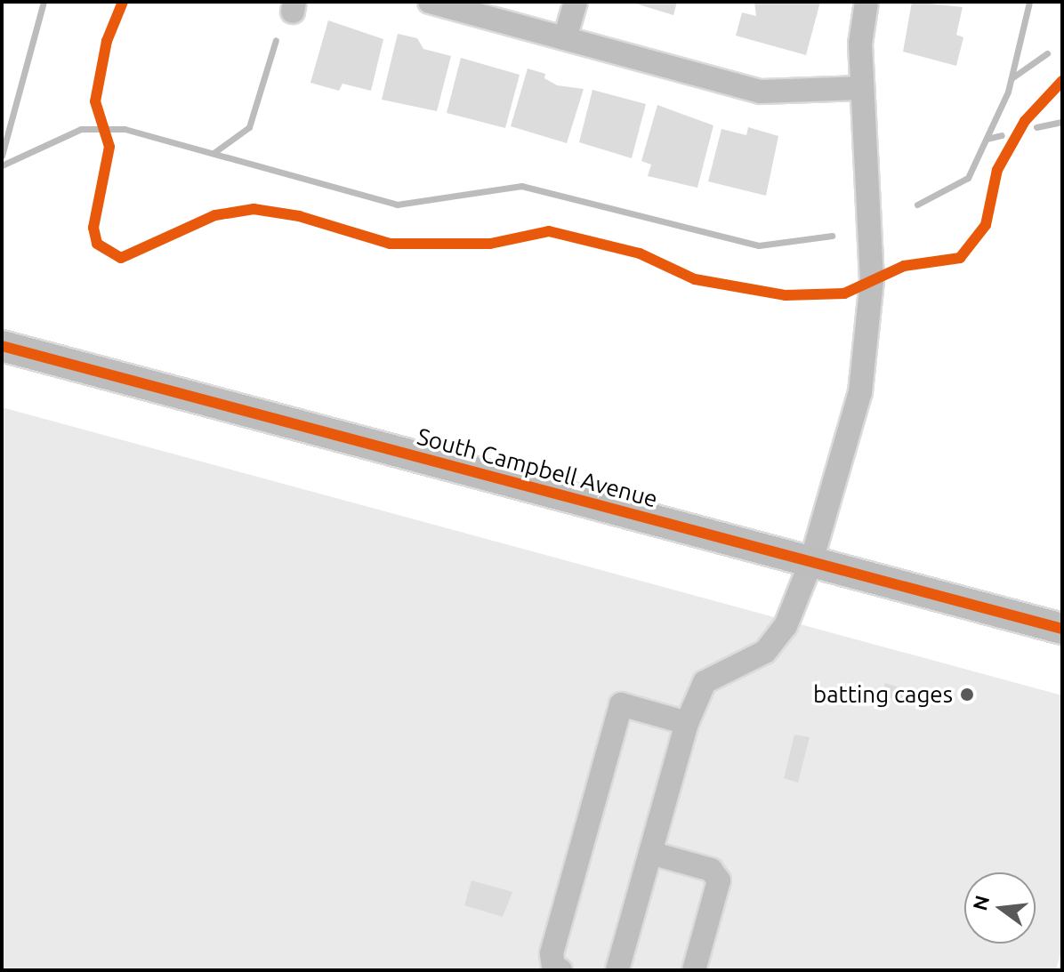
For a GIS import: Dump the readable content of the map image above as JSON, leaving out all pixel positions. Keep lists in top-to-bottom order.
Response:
{
  "streets": {
    "main road": ["South Campbell Avenue"]
  },
  "places": ["batting cages"],
  "north": "left"
}
